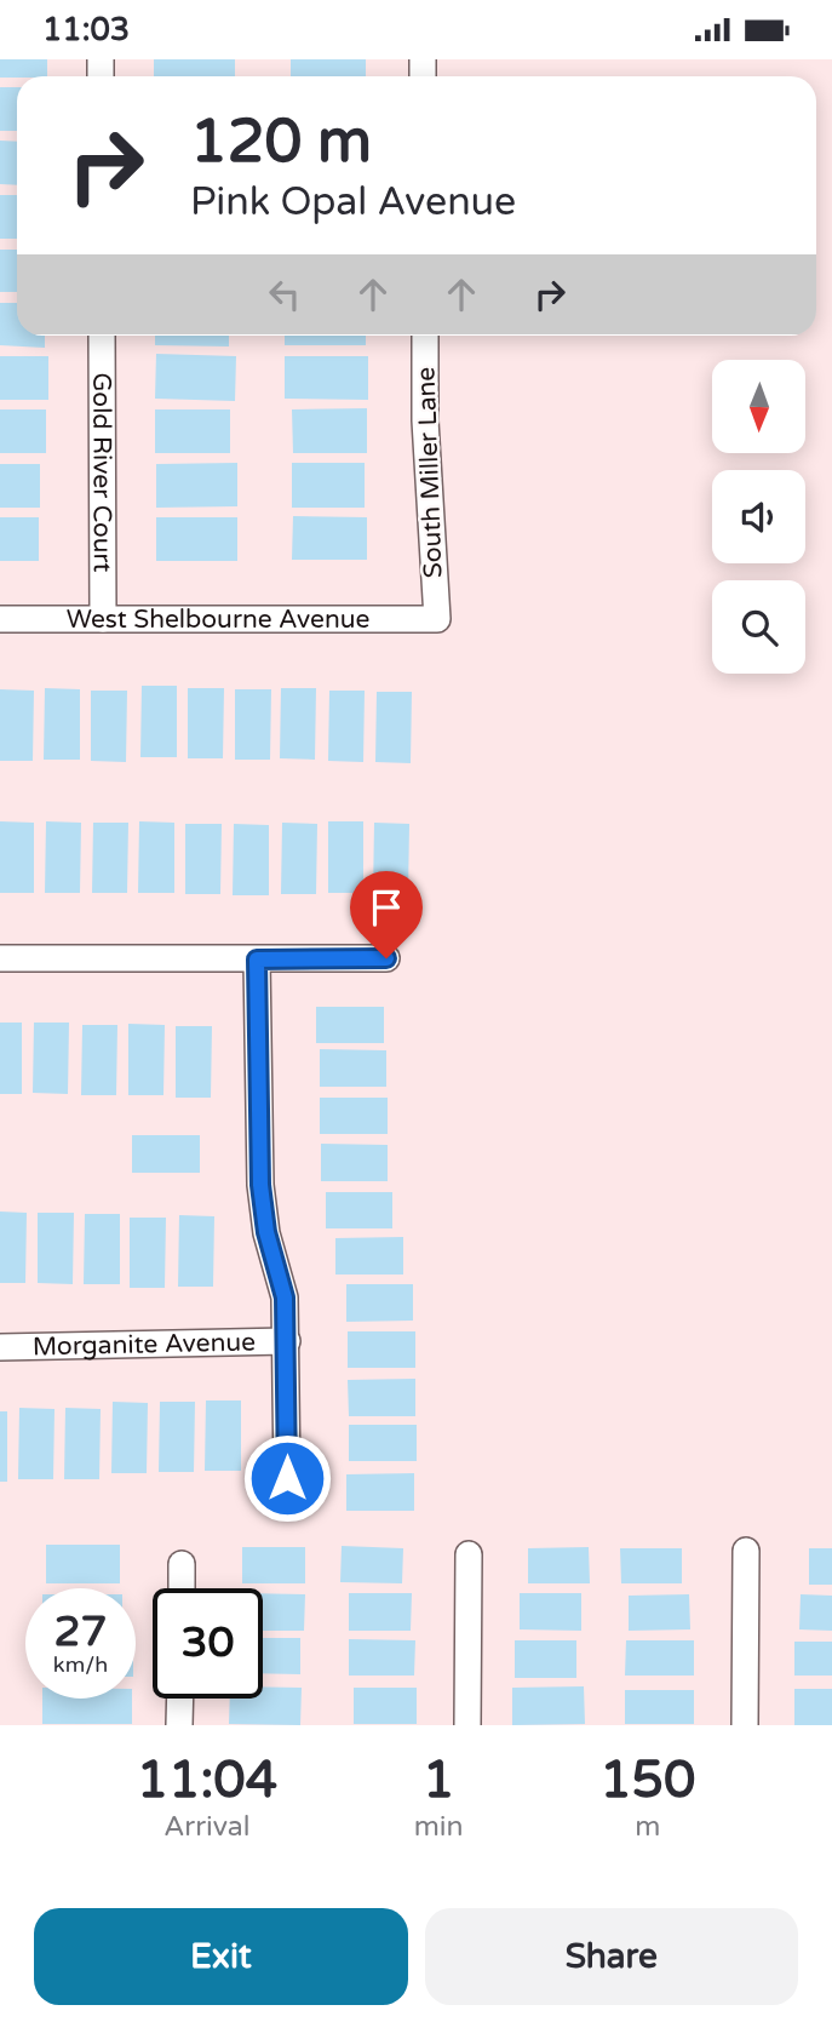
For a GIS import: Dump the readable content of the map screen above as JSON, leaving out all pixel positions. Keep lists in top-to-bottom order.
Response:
{
  "streets": {
    "street": [
      "Gold River Court",
      "South Miller Lane",
      "West Shelbourne Avenue",
      "Morganite Avenue"
    ]
  },
  "crossings": [
    ["Gold River Court", "West Shelbourne Avenue"],
    ["South Miller Lane", "West Shelbourne Avenue"]
  ],
  "north": "bottom",
  "page": {
    "status": "11:03",
    "turn": ["120 m", "Pink Opal Avenue"],
    "speed": "27 km/h",
    "limit": "30",
    "eta": [
      "11:04",
      "Arrival",
      "1",
      "min",
      "150",
      "m"
    ],
    "buttons": ["Exit", "Share"]
  }
}
